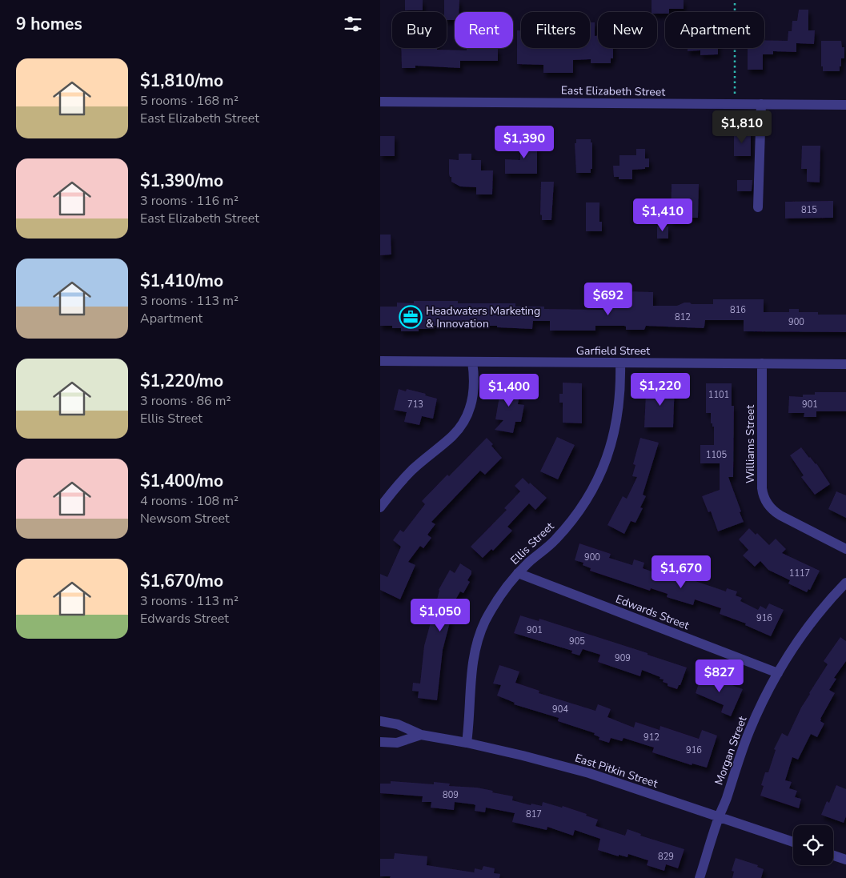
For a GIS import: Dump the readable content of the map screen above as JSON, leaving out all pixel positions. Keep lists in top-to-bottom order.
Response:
{
  "streets": {
    "street": [
      "East Elizabeth Street",
      "Garfield Street",
      "Williams Street",
      "Ellis Street",
      "Edwards Street",
      "Morgan Street",
      "East Pitkin Street"
    ]
  },
  "crossings": [
    ["Garfield Street", "Williams Street"],
    ["Garfield Street", "Ellis Street"],
    ["Ellis Street", "Edwards Street"],
    ["Ellis Street", "East Pitkin Street"],
    ["Edwards Street", "Morgan Street"],
    ["Morgan Street", "East Pitkin Street"]
  ],
  "places": {
    "office": ["Headwaters Marketing & Innovation"]
  },
  "house_numbers": [
    "815",
    "816",
    "812",
    "900",
    "1101",
    "713",
    "901",
    "1105",
    "900",
    "1117",
    "916",
    "901",
    "905",
    "909",
    "904",
    "912",
    "916",
    "809",
    "817",
    "829"
  ],
  "page": {
    "heading": "9 homes",
    "chip": [
      "Buy",
      "Rent",
      "Filters",
      "New",
      "Apartment"
    ],
    "list": [
      {
        "name": "$1,810/mo",
        "note": "5 rooms · 168 m² · East Elizabeth Street"
      },
      {
        "name": "$1,390/mo",
        "note": "3 rooms · 116 m² · East Elizabeth Street"
      },
      {
        "name": "$1,410/mo",
        "note": "3 rooms · 113 m² · Apartment"
      },
      {
        "name": "$1,220/mo",
        "note": "3 rooms · 86 m² · Ellis Street"
      },
      {
        "name": "$1,400/mo",
        "note": "4 rooms · 108 m² · Newsom Street"
      },
      {
        "name": "$1,670/mo",
        "note": "3 rooms · 113 m² · Edwards Street"
      }
    ],
    "price": [
      "$1,810",
      "$1,390",
      "$1,410",
      "$692",
      "$1,220",
      "$1,400",
      "$1,670",
      "$1,050",
      "$827"
    ]
  }
}
